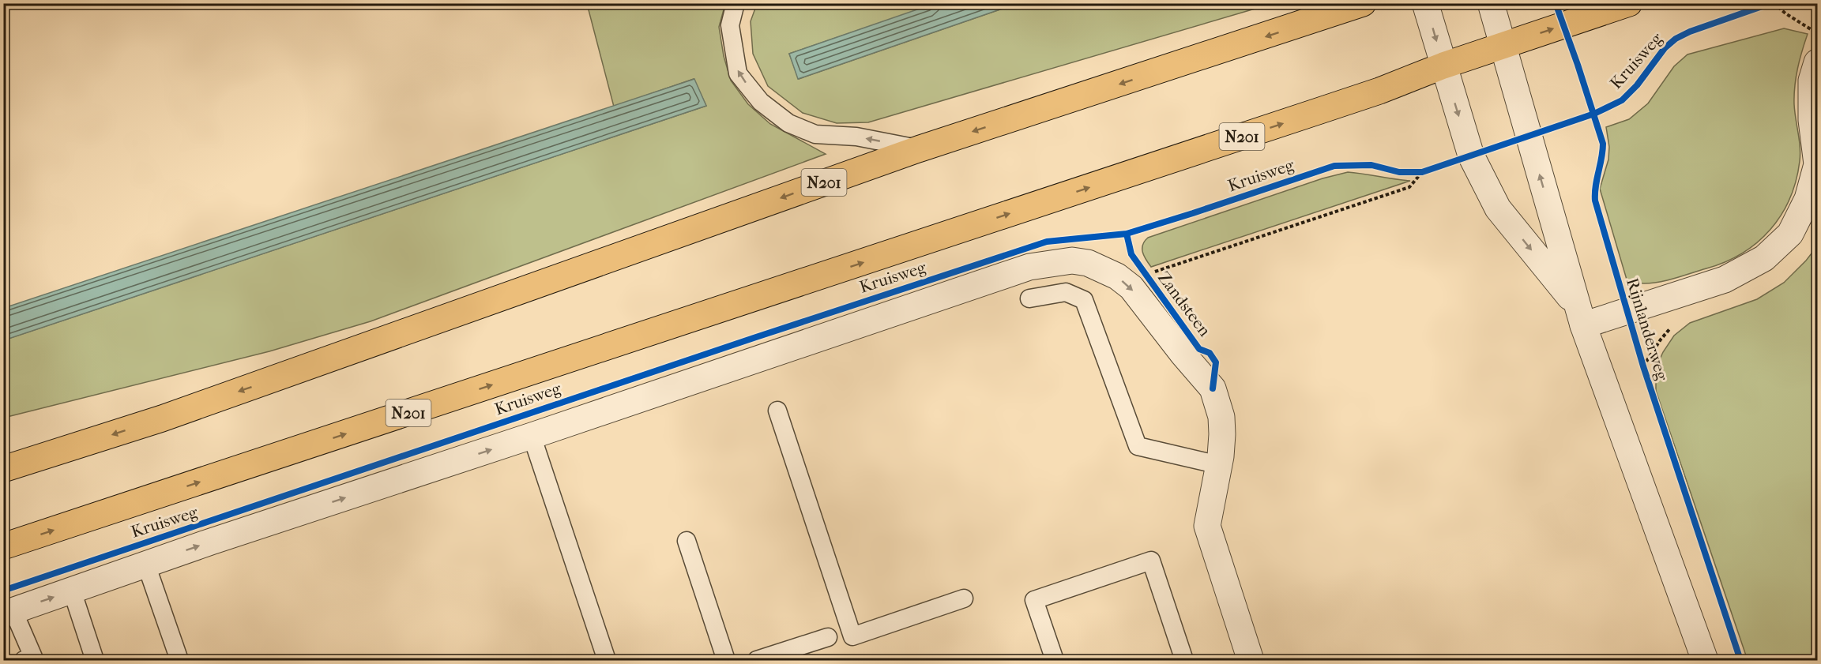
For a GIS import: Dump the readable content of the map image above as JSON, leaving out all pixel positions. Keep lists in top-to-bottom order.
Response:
{
  "streets": {
    "highway": ["Kruisweg", "N201"],
    "street": ["Zandsteen"],
    "cycle path": ["Rijnlanderweg"]
  },
  "crossings": [
    ["Kruisweg", "Zandsteen"]
  ]
}
